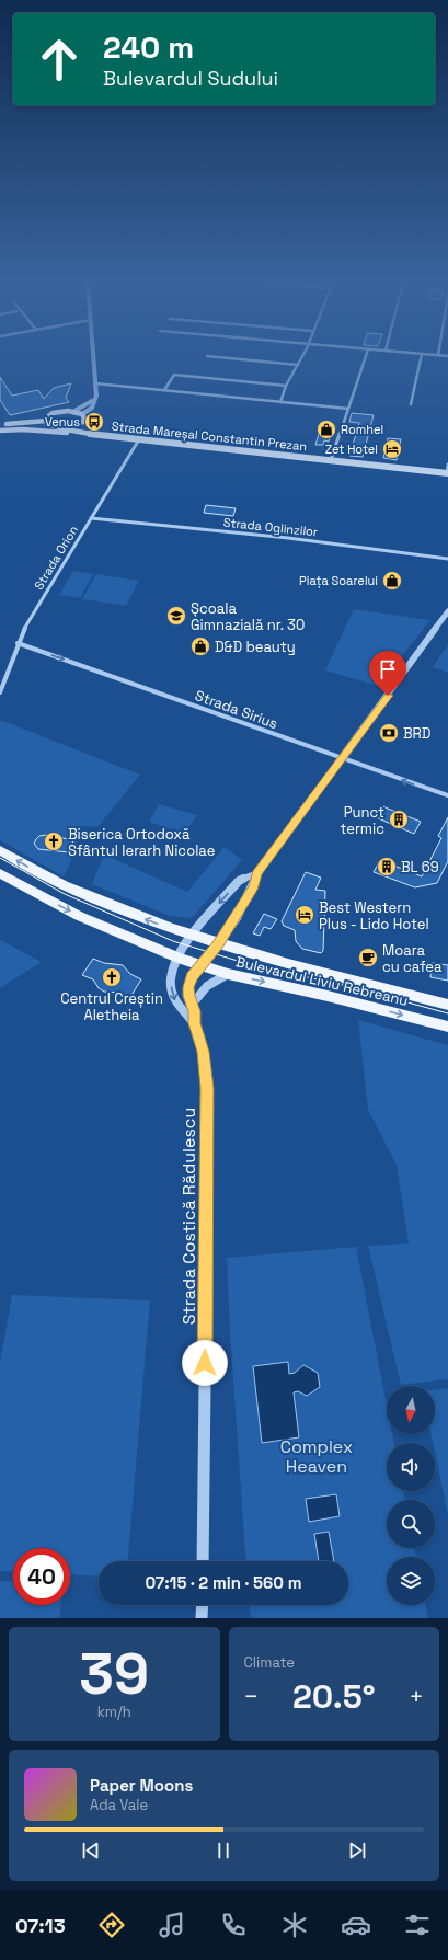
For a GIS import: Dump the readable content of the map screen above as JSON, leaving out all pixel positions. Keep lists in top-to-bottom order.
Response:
{
  "streets": {
    "main road": ["Strada Mareșal Constantin Prezan", "Bulevardul Liviu Rebreanu"],
    "street": [
      "Strada Oglinzilor",
      "Strada Orion",
      "Strada Sirius",
      "Strada Costică Rădulescu"
    ]
  },
  "crossings": [
    ["Strada Mareșal Constantin Prezan", "Strada Orion"],
    ["Strada Oglinzilor", "Strada Orion"],
    ["Strada Orion", "Strada Sirius"],
    ["Strada Sirius", "Strada Costică Rădulescu"],
    ["Bulevardul Liviu Rebreanu", "Strada Costică Rădulescu"]
  ],
  "parks": ["Complex Heaven"],
  "places": {
    "bus stop": ["Venus"],
    "shop": ["Romhel", "Piața Soarelui", "D&D beauty"],
    "hotel": ["Zet Hotel", "Best Western Plus - Lido Hotel"],
    "school or university": ["Școala Gimnazială nr. 30"],
    "bank": ["BRD"],
    "building": ["Punct termic", "BL 69"],
    "church": ["Biserica Ortodoxă Sfântul Ierarh Nicolae", "Centrul Creștin Aletheia"],
    "cafe": ["Moara cu cafea"]
  },
  "north": "bottom",
  "page": {
    "turn": ["240 m", "Bulevardul Sudului"],
    "limit": "40",
    "trip": "07:15 · 2 min · 560 m",
    "tile": [
      ["39", "km/h"],
      "Climate"
    ],
    "heat": ["−", "20.5°", "+"],
    "song": ["Paper Moons", "Ada Vale"],
    "tabs": "07:13"
  }
}
